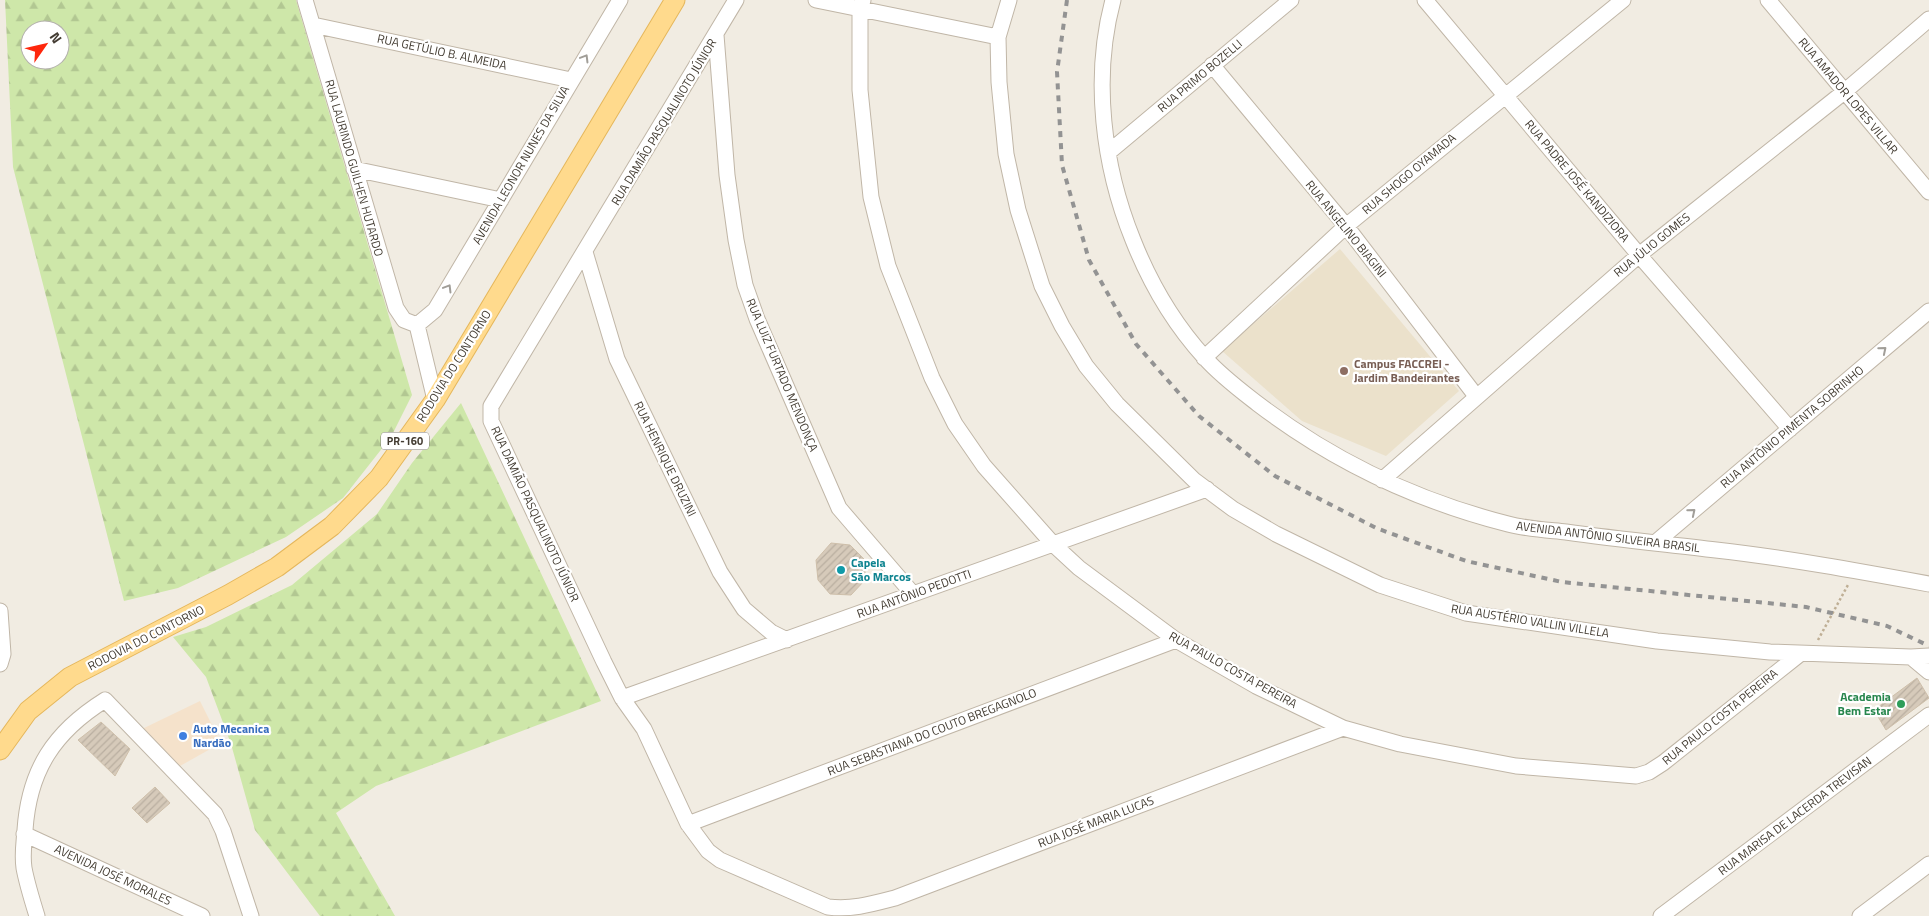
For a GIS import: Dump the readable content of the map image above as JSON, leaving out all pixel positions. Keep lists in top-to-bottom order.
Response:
{
  "streets": {
    "main road": ["RODOVIA DO CONTORNO", "PR-160"],
    "street": [
      "RUA GETÚLIO B. ALMEIDA",
      "RUA PRIMO BOZELLI",
      "RUA AMADOR LOPES VILLAR",
      "RUA DAMIÃO PASQUALINOTO JÚNIOR",
      "AVENIDA LEONOR NUNES DA SILVA",
      "RUA LAURINDO GUILHEN HUTARDO",
      "RUA SHOGO OYAMADA",
      "RUA PADRE JOSÉ KANDIZIORA",
      "RUA ANGELINO BIAGINI",
      "RUA JÚLIO GOMES",
      "RUA LUIZ FURTADO MENDONÇA",
      "RUA ANTÔNIO PIMENTA SOBRINHO",
      "RUA HENRIQUE DRUZINI",
      "AVENIDA ANTÔNIO SILVEIRA BRASIL",
      "RUA ANTÔNIO PEDOTTI",
      "RUA AUSTÉRIO VALLIN VILLELA",
      "RUA PAULO COSTA PEREIRA",
      "RUA SEBASTIANA DO COUTO BREGAGNOLO",
      "RUA MARISA DE LACERDA TREVISAN",
      "RUA JOSÉ MARIA LUCAS",
      "AVENIDA JOSÉ MORALES"
    ]
  },
  "crossings": [
    ["RUA GETÚLIO B. ALMEIDA", "AVENIDA LEONOR NUNES DA SILVA"],
    ["RUA GETÚLIO B. ALMEIDA", "RUA LAURINDO GUILHEN HUTARDO"],
    ["RUA PRIMO BOZELLI", "RUA ANGELINO BIAGINI"],
    ["RUA PRIMO BOZELLI", "AVENIDA ANTÔNIO SILVEIRA BRASIL"],
    ["RUA AMADOR LOPES VILLAR", "RUA JÚLIO GOMES"],
    ["RUA DAMIÃO PASQUALINOTO JÚNIOR", "RUA LUIZ FURTADO MENDONÇA"],
    ["RUA DAMIÃO PASQUALINOTO JÚNIOR", "RUA HENRIQUE DRUZINI"],
    ["RUA DAMIÃO PASQUALINOTO JÚNIOR", "RUA ANTÔNIO PEDOTTI"],
    ["RUA DAMIÃO PASQUALINOTO JÚNIOR", "RUA SEBASTIANA DO COUTO BREGAGNOLO"],
    ["RUA DAMIÃO PASQUALINOTO JÚNIOR", "RUA JOSÉ MARIA LUCAS"],
    ["AVENIDA LEONOR NUNES DA SILVA", "RUA LAURINDO GUILHEN HUTARDO"],
    ["RUA SHOGO OYAMADA", "RUA PADRE JOSÉ KANDIZIORA"],
    ["RUA SHOGO OYAMADA", "RUA ANGELINO BIAGINI"],
    ["RUA SHOGO OYAMADA", "AVENIDA ANTÔNIO SILVEIRA BRASIL"],
    ["RUA PADRE JOSÉ KANDIZIORA", "RUA JÚLIO GOMES"],
    ["RUA PADRE JOSÉ KANDIZIORA", "RUA ANTÔNIO PIMENTA SOBRINHO"],
    ["RUA ANGELINO BIAGINI", "RUA JÚLIO GOMES"],
    ["RUA JÚLIO GOMES", "AVENIDA ANTÔNIO SILVEIRA BRASIL"],
    ["RUA LUIZ FURTADO MENDONÇA", "RUA ANTÔNIO PEDOTTI"],
    ["RUA ANTÔNIO PIMENTA SOBRINHO", "AVENIDA ANTÔNIO SILVEIRA BRASIL"],
    ["RUA HENRIQUE DRUZINI", "RUA ANTÔNIO PEDOTTI"],
    ["RUA ANTÔNIO PEDOTTI", "RUA AUSTÉRIO VALLIN VILLELA"],
    ["RUA ANTÔNIO PEDOTTI", "RUA PAULO COSTA PEREIRA"],
    ["RUA AUSTÉRIO VALLIN VILLELA", "RUA PAULO COSTA PEREIRA"],
    ["RUA PAULO COSTA PEREIRA", "RUA SEBASTIANA DO COUTO BREGAGNOLO"],
    ["RUA PAULO COSTA PEREIRA", "RUA JOSÉ MARIA LUCAS"]
  ],
  "one_way": ["AVENIDA LEONOR NUNES DA SILVA", "RUA ANTÔNIO PIMENTA SOBRINHO"],
  "places": [
    "Campus FACCREI - Jardim Bandeirantes",
    "Capela São Marcos",
    "Academia Bem Estar",
    "Auto Mecanica Nardão"
  ],
  "north": "top right"
}
